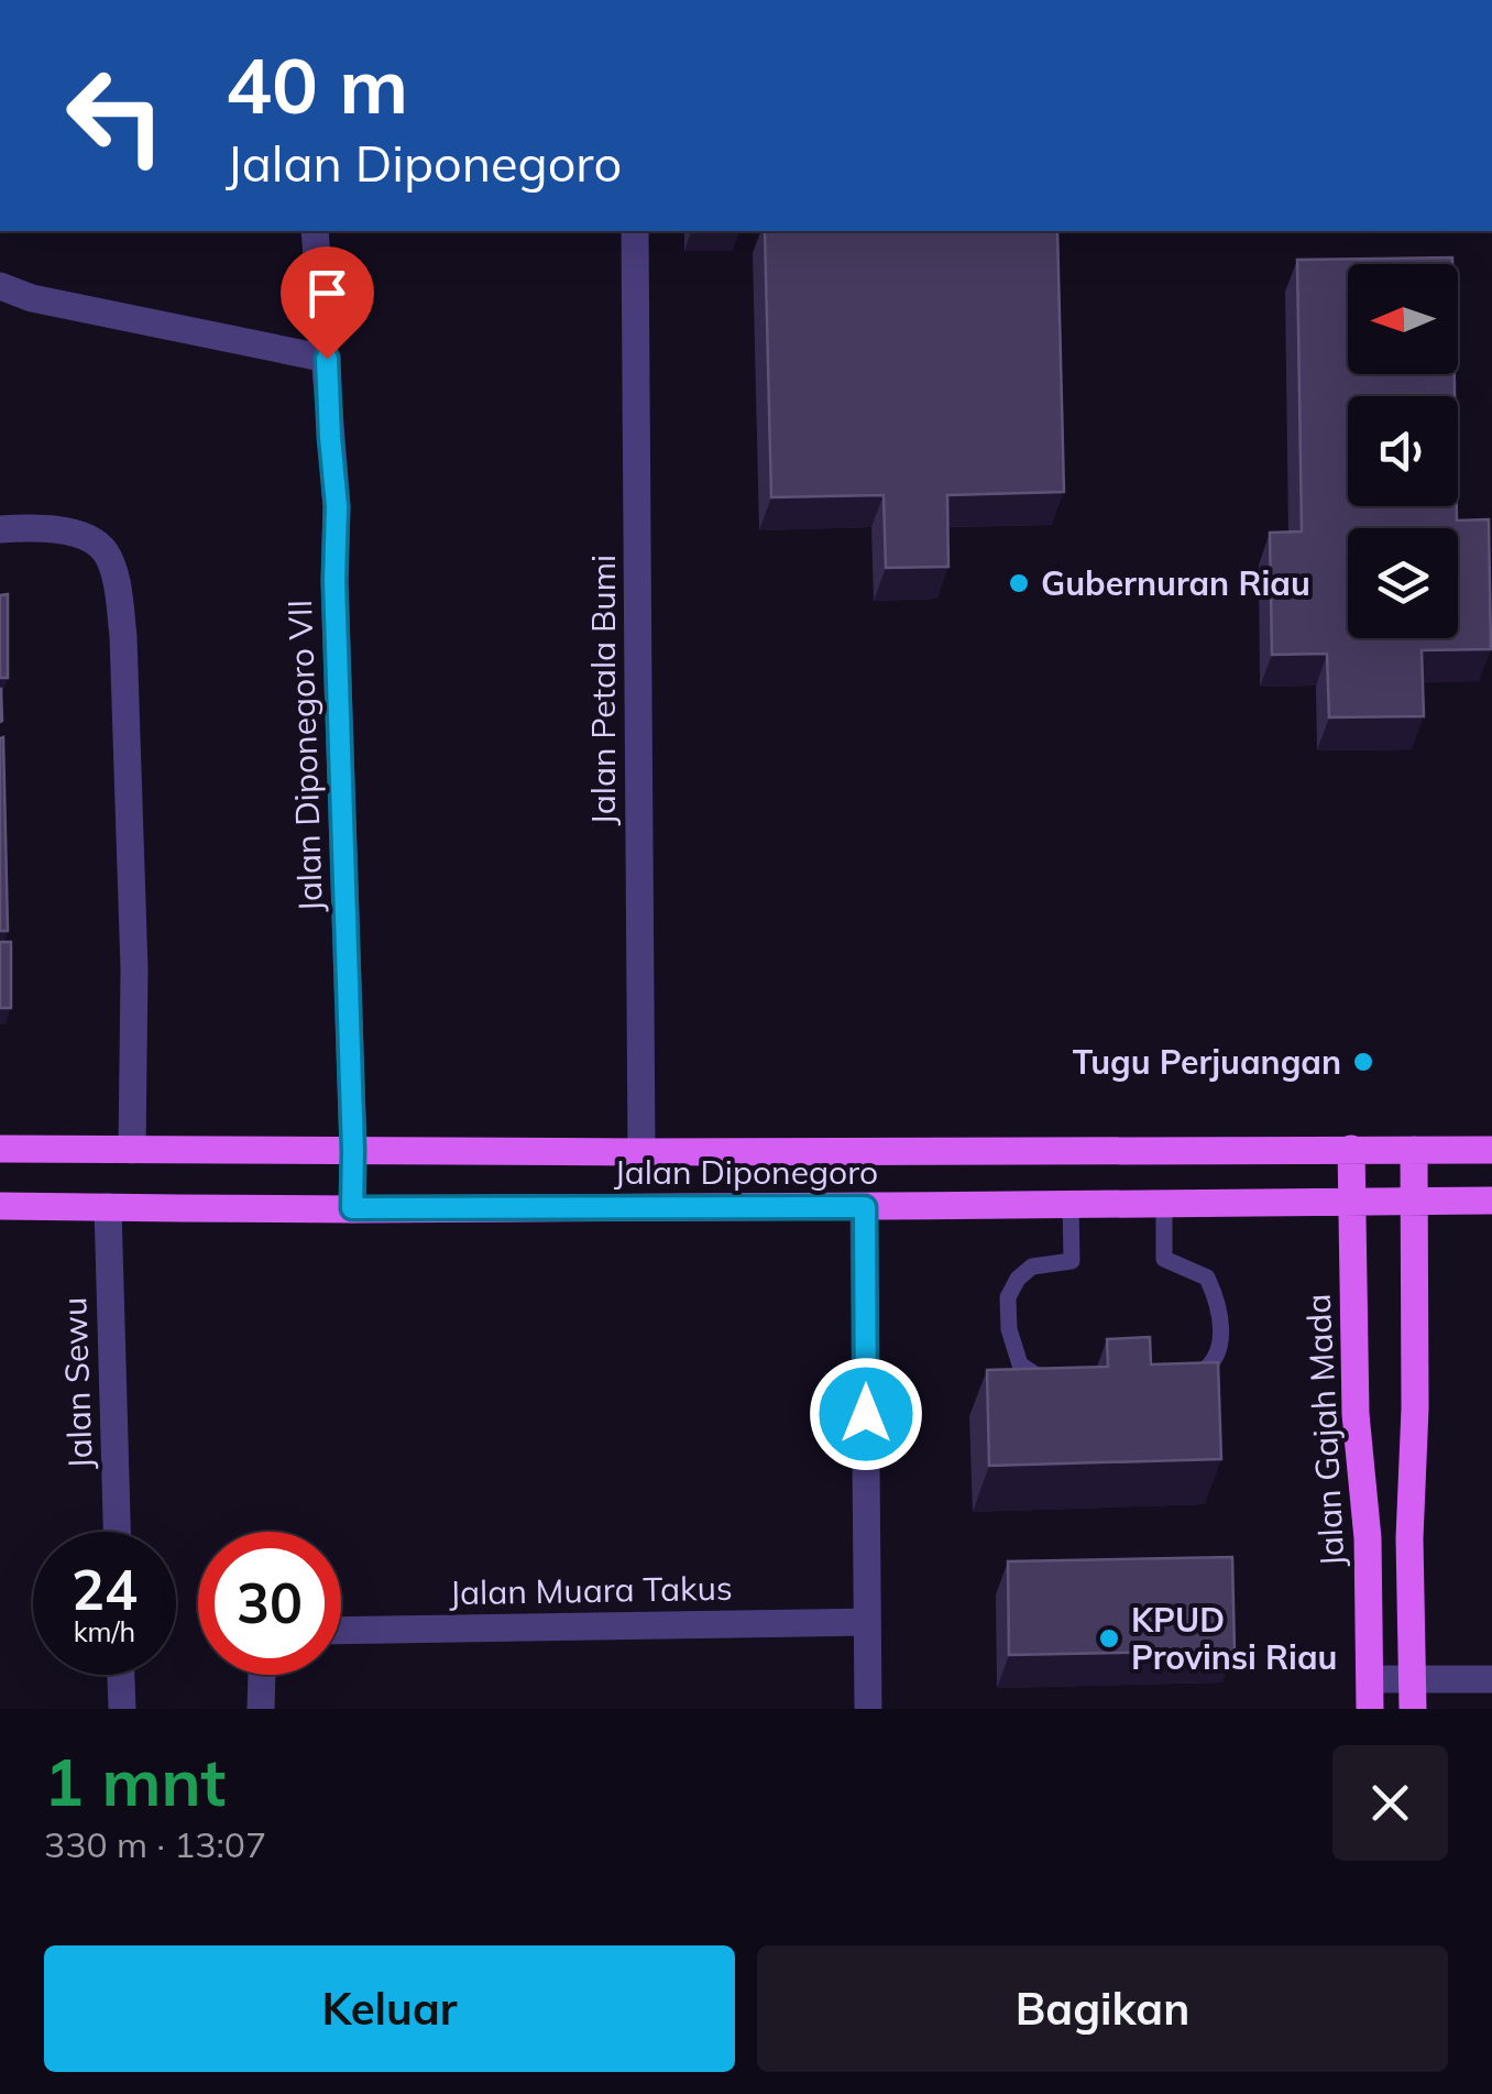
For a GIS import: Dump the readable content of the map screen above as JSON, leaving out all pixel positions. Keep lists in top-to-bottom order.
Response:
{
  "streets": {
    "main road": ["Jalan Diponegoro", "Jalan Gajah Mada"],
    "street": [
      "Jalan Petala Bumi",
      "Jalan Diponegoro VII",
      "Jalan Sewu",
      "Jalan Muara Takus"
    ]
  },
  "crossings": [
    ["Jalan Petala Bumi", "Jalan Diponegoro"],
    ["Jalan Diponegoro VII", "Jalan Diponegoro"],
    ["Jalan Diponegoro", "Jalan Sewu"],
    ["Jalan Diponegoro", "Jalan Gajah Mada"]
  ],
  "places": ["Gubernuran Riau", "Tugu Perjuangan", "KPUD Provinsi Riau"],
  "north": "left",
  "page": {
    "turn": ["40 m", "Jalan Diponegoro"],
    "speed": "24 km/h",
    "limit": "30",
    "heading": ["1 mnt", "330 m · 13:07"],
    "buttons": ["Keluar", "Bagikan"]
  }
}
